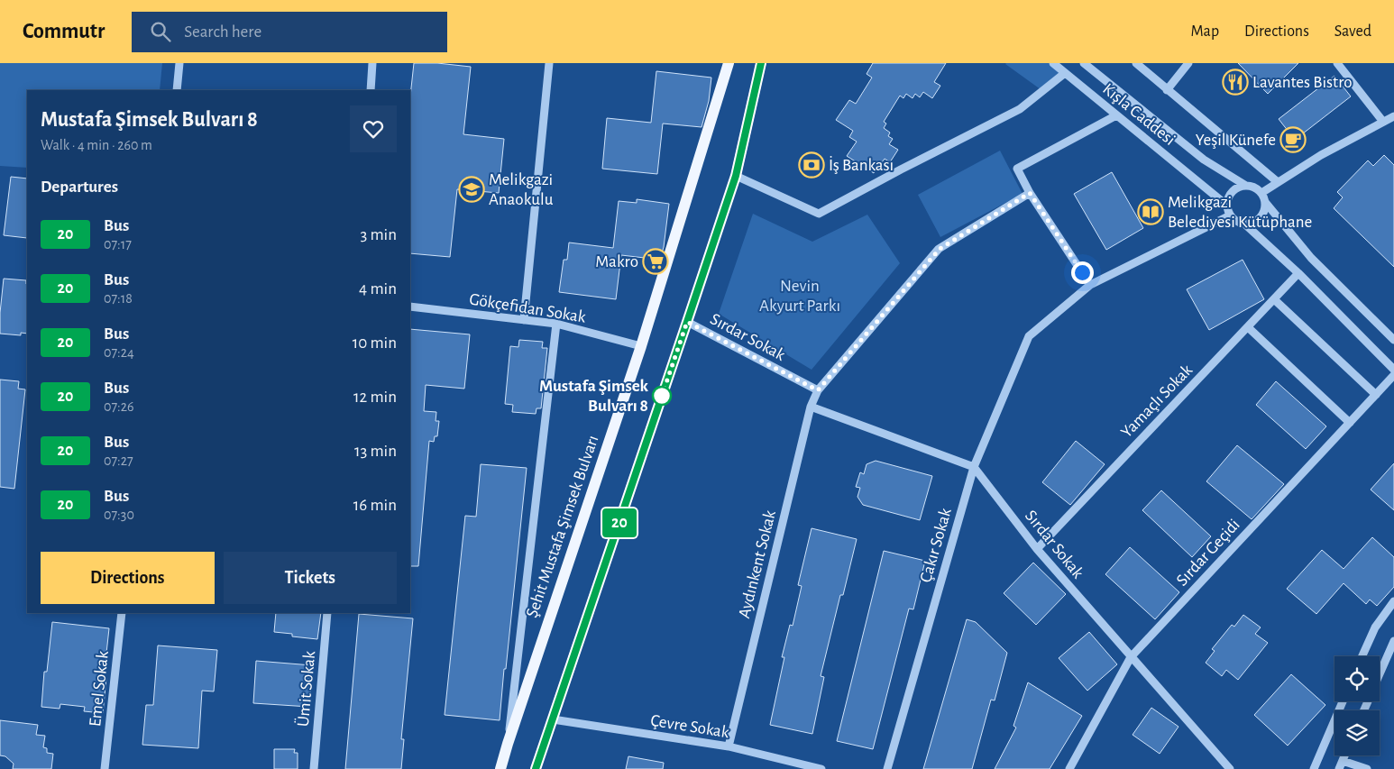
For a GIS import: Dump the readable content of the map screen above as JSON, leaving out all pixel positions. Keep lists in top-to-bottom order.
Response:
{
  "streets": {
    "main road": ["Şehit Mustafa Şimsek Bulvarı"],
    "street": [
      "Kışla Caddesi",
      "Gökçefidan Sokak",
      "Sırdar Sokak",
      "Yamaçlı Sokak",
      "Çakır Sokak",
      "Sırdar Geçidi",
      "Aydınkent Sokak",
      "Emel Sokak",
      "Ümit Sokak",
      "Çevre Sokak"
    ]
  },
  "crossings": [
    ["Gökçefidan Sokak", "Şehit Mustafa Şimsek Bulvarı"],
    ["Sırdar Sokak", "Yamaçlı Sokak"],
    ["Sırdar Sokak", "Çakır Sokak"],
    ["Sırdar Sokak", "Sırdar Geçidi"],
    ["Sırdar Sokak", "Aydınkent Sokak"],
    ["Aydınkent Sokak", "Çevre Sokak"]
  ],
  "parks": ["Nevin Akyurt Parkı"],
  "places": {
    "restaurant": ["Lavantes Bistro"],
    "cafe": ["Yeşil Künefe"],
    "bank": ["İş Bankası"],
    "school or university": ["Melikgazi Anaokulu"],
    "library": ["Melikgazi Belediyesi Kütüphane"],
    "supermarket": ["Makro"],
    "other": ["Mustafa Şimsek Bulvarı 8"]
  },
  "lines": ["bus line 20"],
  "page": {
    "header": "Commutr",
    "search": "Search here",
    "nav": ["Map", "Directions", "Saved"],
    "on_map": "20",
    "heading": [
      ["Mustafa Şimsek Bulvarı 8", "Walk · 4 min · 260 m"],
      "Departures"
    ],
    "list": [
      {
        "mark": "20",
        "name": "Bus",
        "note": "07:17",
        "value": "3 min"
      },
      {
        "mark": "20",
        "name": "Bus",
        "note": "07:18",
        "value": "4 min"
      },
      {
        "mark": "20",
        "name": "Bus",
        "note": "07:24",
        "value": "10 min"
      },
      {
        "mark": "20",
        "name": "Bus",
        "note": "07:26",
        "value": "12 min"
      },
      {
        "mark": "20",
        "name": "Bus",
        "note": "07:27",
        "value": "13 min"
      },
      {
        "mark": "20",
        "name": "Bus",
        "note": "07:30",
        "value": "16 min"
      }
    ],
    "buttons": ["Directions", "Tickets"]
  }
}
